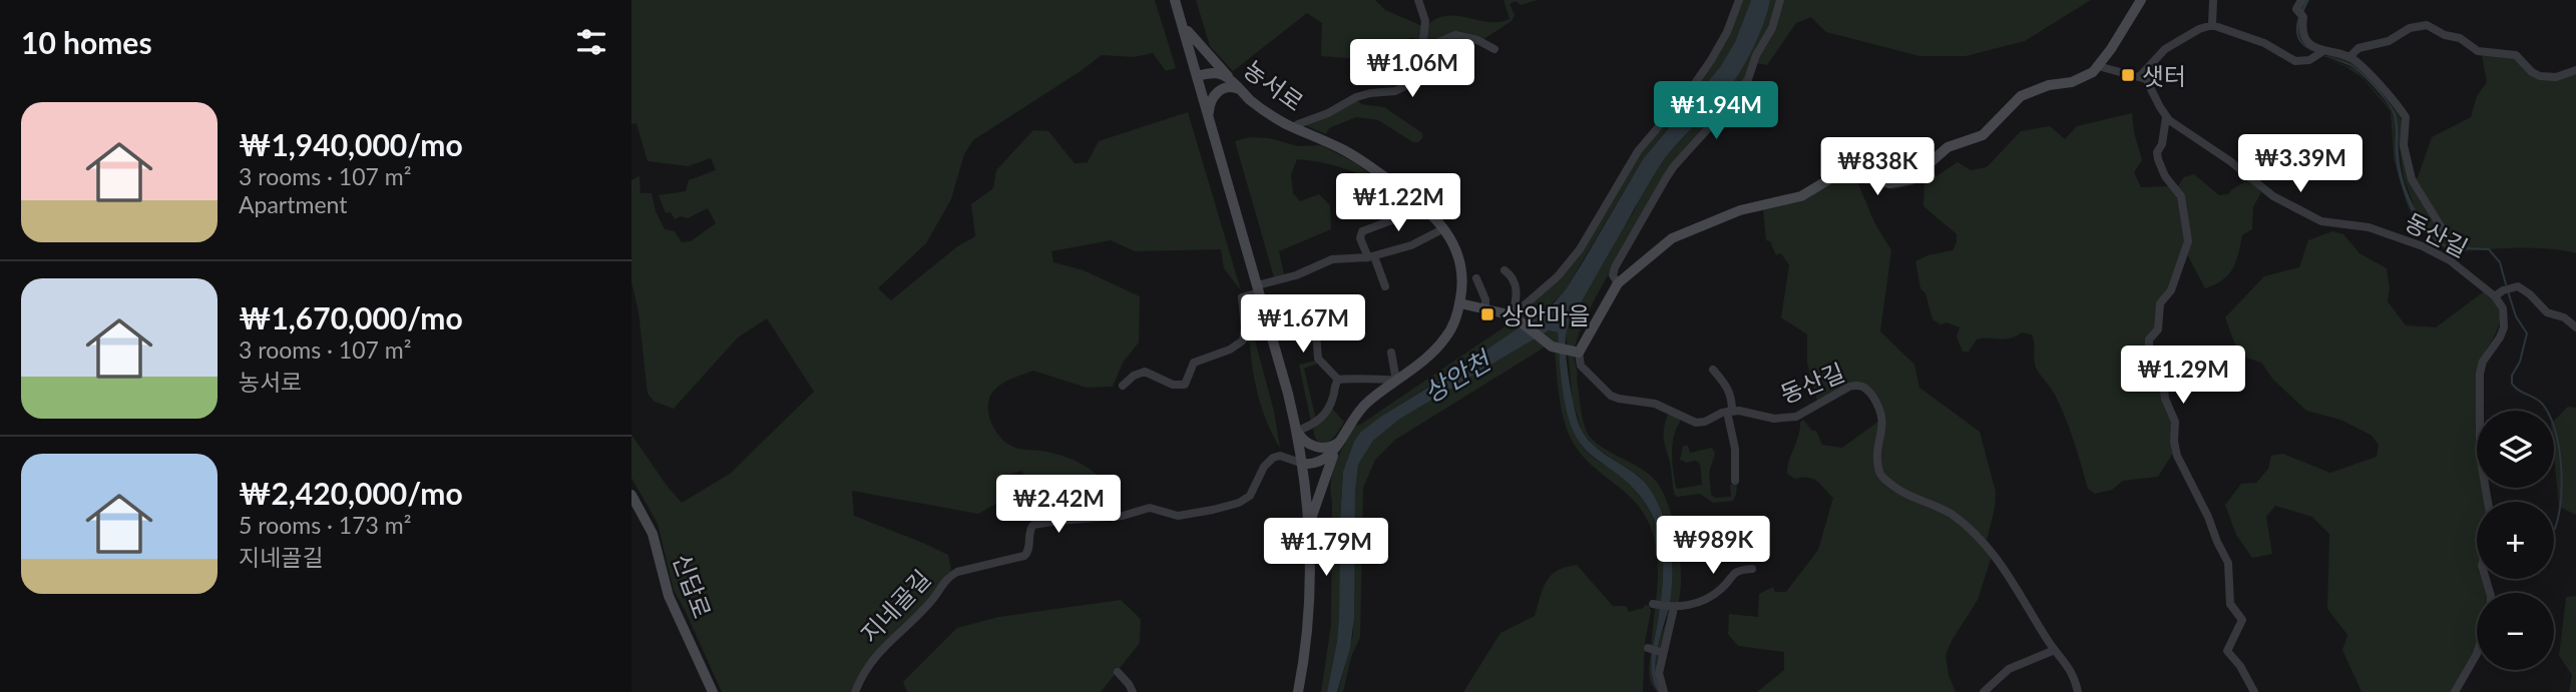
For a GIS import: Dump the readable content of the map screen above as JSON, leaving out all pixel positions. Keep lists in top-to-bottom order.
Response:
{
  "streets": {
    "street": [
      "농서로",
      "동산길",
      "신답로",
      "지네골길"
    ]
  },
  "crossings": [
    ["농서로", "지네골길"]
  ],
  "water": ["상안천"],
  "places": {
    "transit": ["샛터", "상안마을"]
  },
  "page": {
    "heading": "10 homes",
    "price": [
      "₩1.06M",
      "₩1.94M",
      "₩3.39M",
      "₩838K",
      "₩1.22M",
      "₩1.67M",
      "₩1.29M",
      "₩2.42M",
      "₩989K",
      "₩1.79M"
    ],
    "list": [
      {
        "name": "₩1,940,000/mo",
        "note": "3 rooms · 107 m² · Apartment"
      },
      {
        "name": "₩1,670,000/mo",
        "note": "3 rooms · 107 m² · 농서로"
      },
      {
        "name": "₩2,420,000/mo",
        "note": "5 rooms · 173 m² · 지네골길"
      }
    ],
    "map_buttons": ["+", "−"]
  }
}
